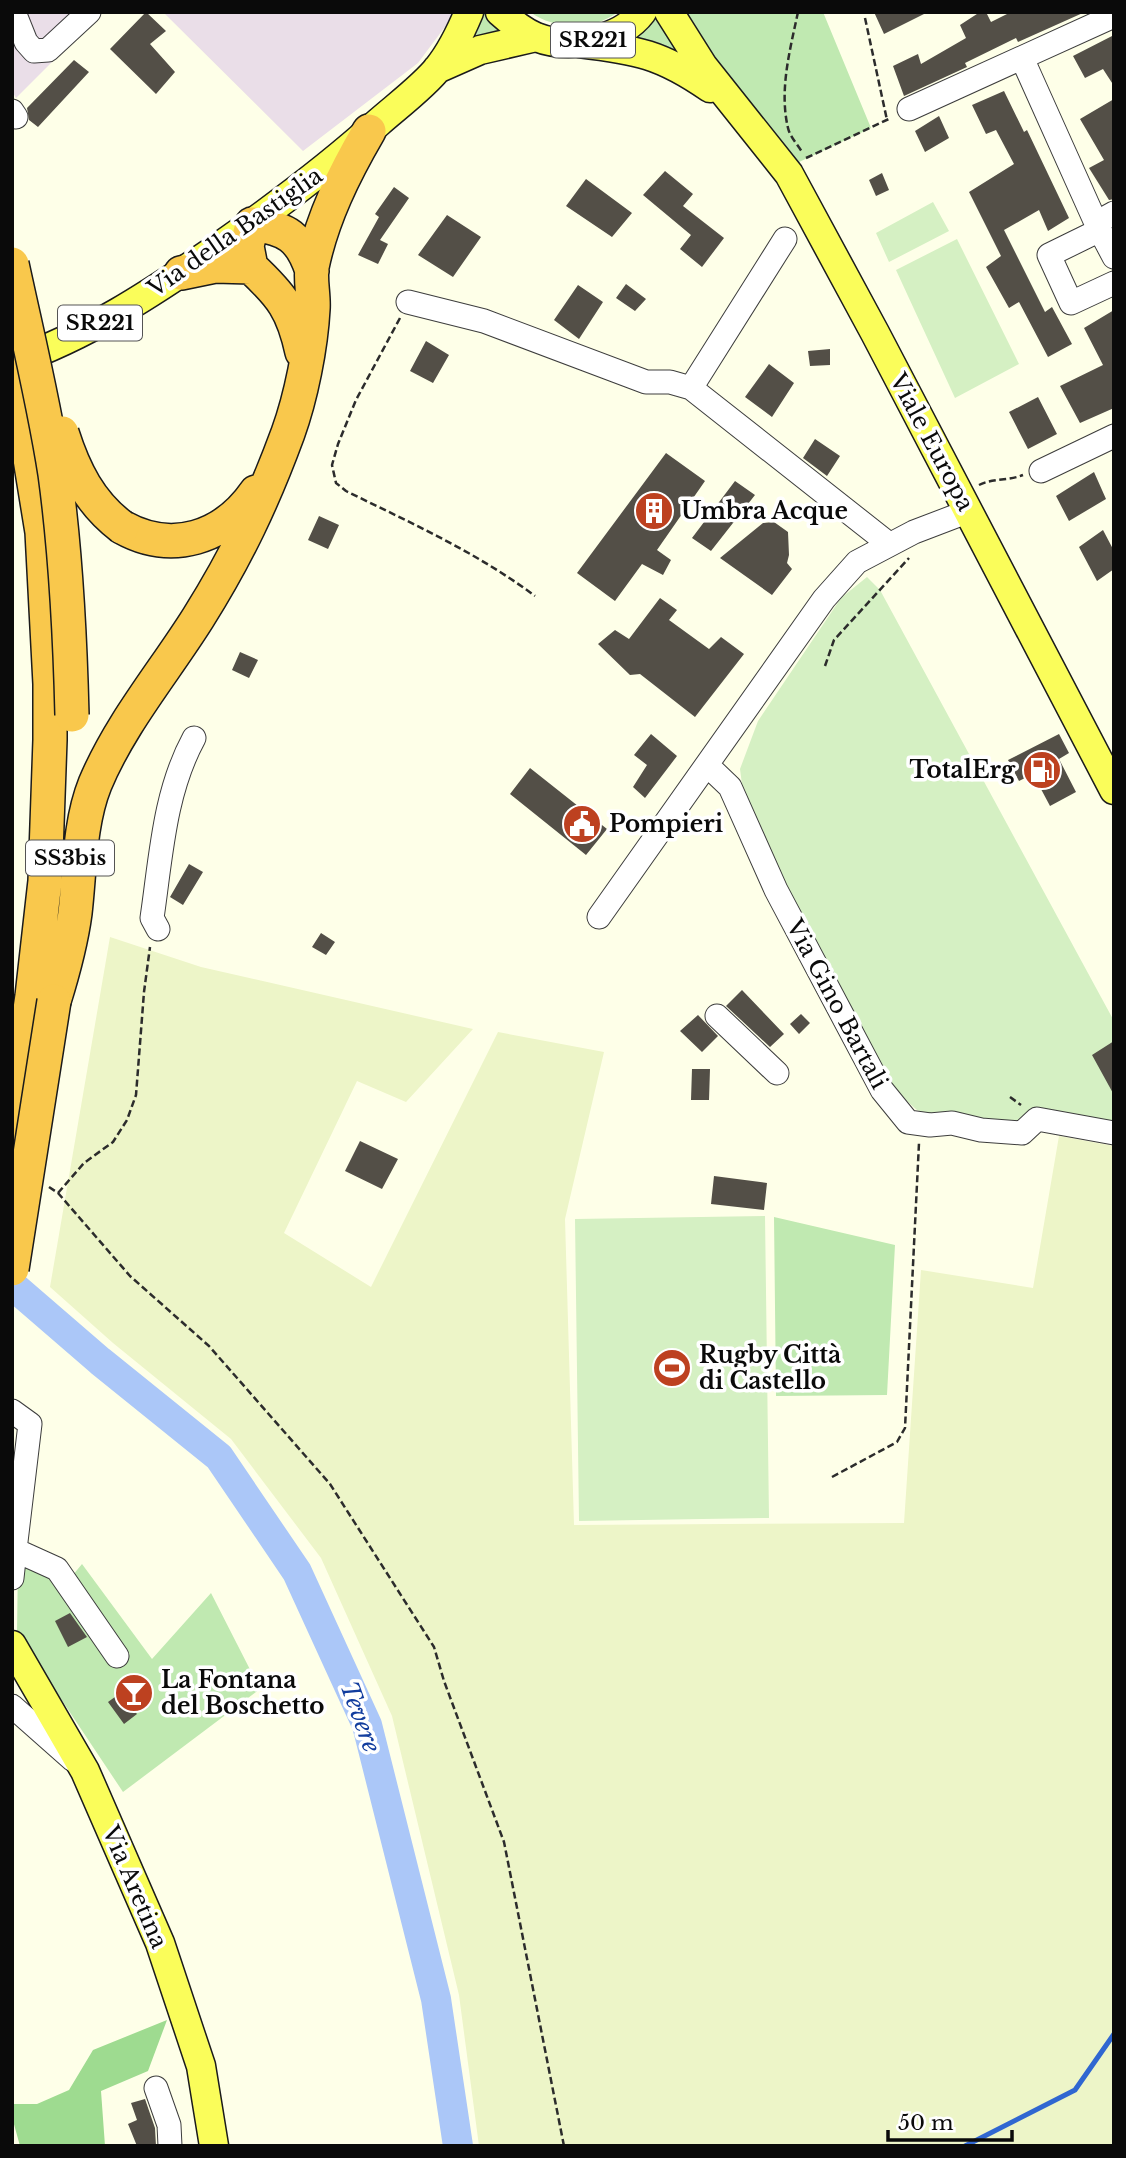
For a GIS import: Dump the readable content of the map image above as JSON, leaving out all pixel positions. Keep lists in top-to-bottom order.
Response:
{
  "streets": {
    "highway": ["SS3bis"],
    "main road": [
      "SR221",
      "Via della Bastiglia",
      "Viale Europa",
      "Via Aretina"
    ],
    "street": ["Via Gino Bartali"]
  },
  "crossings": [
    ["SR221", "Via della Bastiglia"],
    ["SR221", "Viale Europa"]
  ],
  "water": ["Tevere"],
  "places": {
    "building": ["Umbra Acque"],
    "fuel station": ["TotalErg"],
    "public building": ["Pompieri"],
    "sports": ["Rugby Città di Castello"],
    "bar": ["La Fontana del Boschetto"]
  },
  "scale_bar": "50 m"
}
